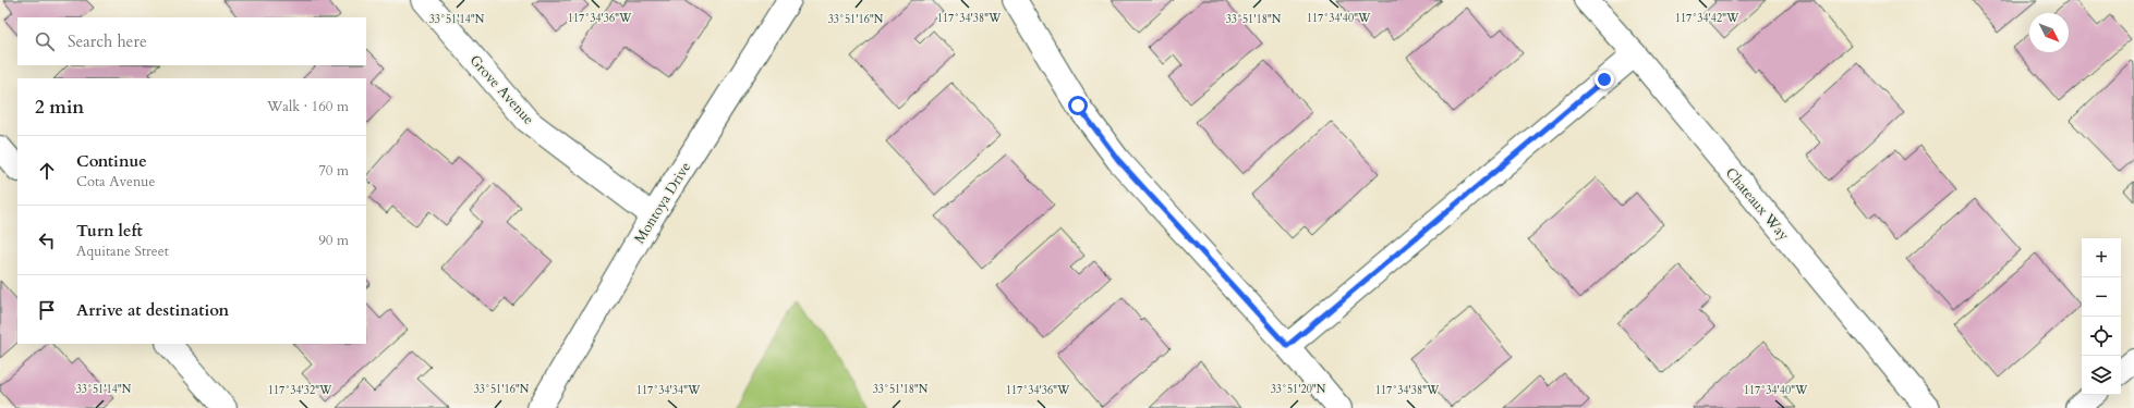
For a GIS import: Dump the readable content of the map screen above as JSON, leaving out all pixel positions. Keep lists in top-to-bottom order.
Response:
{
  "streets": {
    "street": ["Grove Avenue", "Montoya Drive", "Chateaux Way"]
  },
  "crossings": [
    ["Grove Avenue", "Montoya Drive"]
  ],
  "north": "bottom right",
  "page": {
    "search": "Search here",
    "heading": ["2 min", "Walk · 160 m"],
    "list": [
      ["Continue", "Cota Avenue", "70 m"],
      ["Turn left", "Aquitane Street", "90 m"],
      "Arrive at destination"
    ],
    "map_buttons": ["+", "−"]
  },
  "coordinates": [
    "117°34'36\"W",
    "117°34'38\"W",
    "117°34'40\"W",
    "117°34'42\"W",
    "33°51'14\"N",
    "33°51'16\"N",
    "33°51'18\"N",
    "33°51'20\"N",
    "117°34'32\"W",
    "117°34'34\"W"
  ]
}
